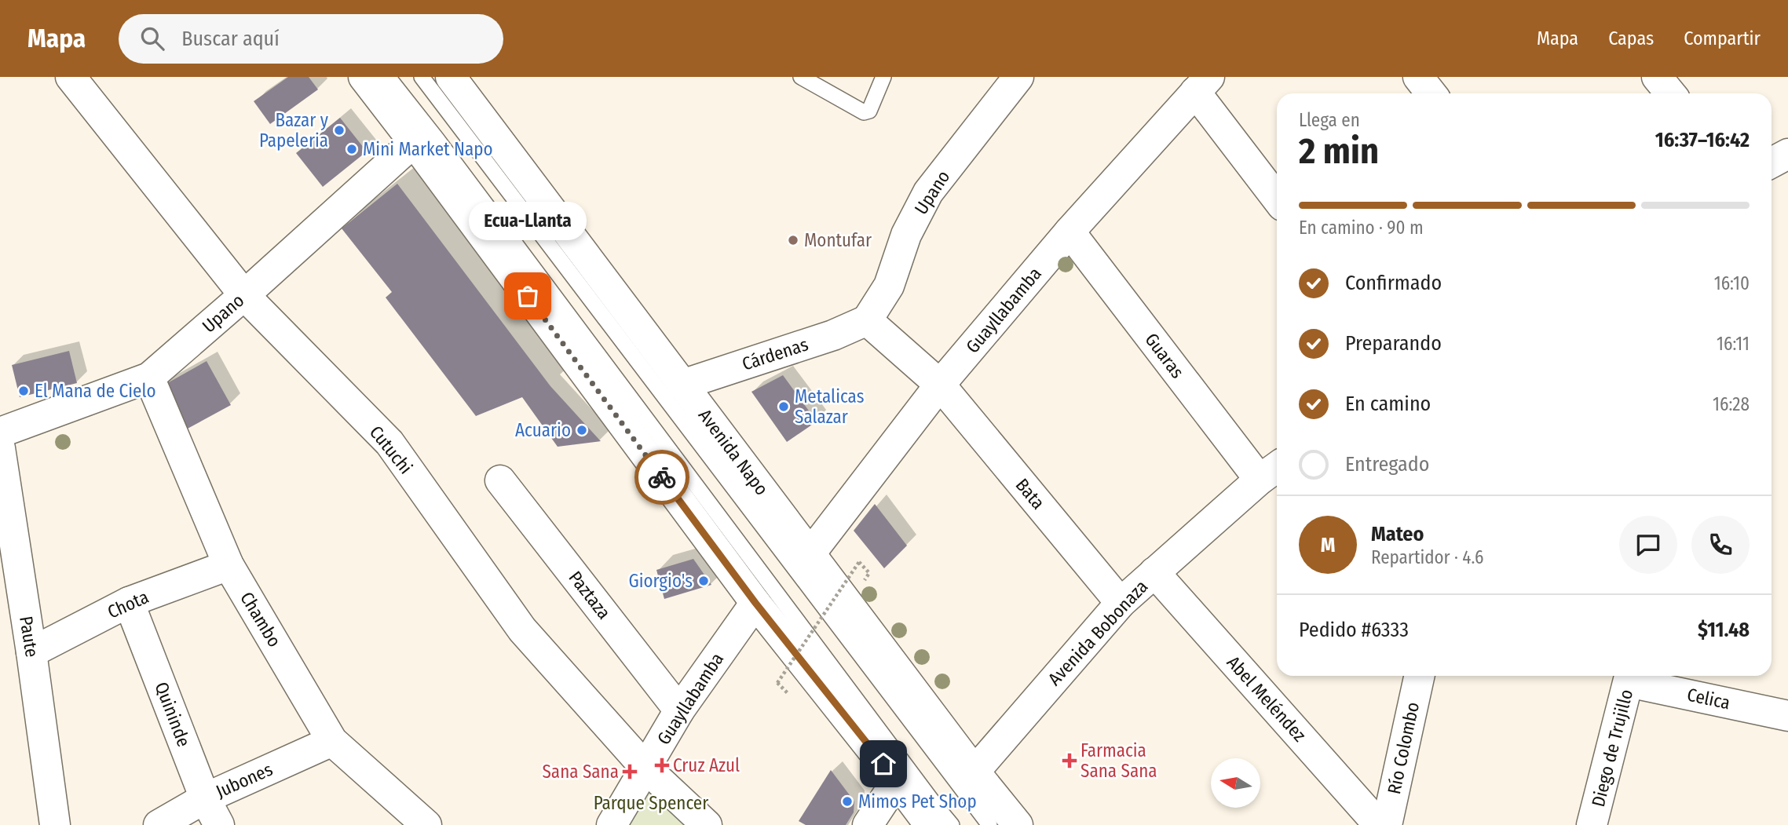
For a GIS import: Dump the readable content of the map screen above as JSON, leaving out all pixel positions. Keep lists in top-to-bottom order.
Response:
{
  "streets": {
    "street": [
      "Upano",
      "Guayllabamba",
      "Cárdenas",
      "Guaras",
      "Cutuchi",
      "Avenida Napo",
      "Bata",
      "Paztaza",
      "Chota",
      "Chambo",
      "Avenida Bobonaza",
      "Paute",
      "Abel Meléndez",
      "Celica",
      "Quininde",
      "Río Colombo",
      "Diego de Trujillo",
      "Jubones"
    ]
  },
  "crossings": [
    ["Upano", "Cárdenas"],
    ["Upano", "Cutuchi"],
    ["Upano", "Chambo"],
    ["Guayllabamba", "Guaras"],
    ["Guayllabamba", "Cutuchi"],
    ["Guayllabamba", "Avenida Napo"],
    ["Guayllabamba", "Bata"],
    ["Guayllabamba", "Paztaza"],
    ["Cárdenas", "Avenida Napo"],
    ["Guaras", "Avenida Bobonaza"],
    ["Avenida Napo", "Avenida Bobonaza"],
    ["Bata", "Avenida Bobonaza"],
    ["Chota", "Chambo"],
    ["Chota", "Paute"],
    ["Chota", "Quininde"],
    ["Chambo", "Jubones"],
    ["Avenida Bobonaza", "Abel Meléndez"],
    ["Celica", "Diego de Trujillo"],
    ["Quininde", "Jubones"]
  ],
  "parks": ["Parque Spencer"],
  "places": {
    "other": [
      "Bazar y Papeleria",
      "Mini Market Napo",
      "Montufar",
      "Ecua-Llanta",
      "El Mana de Cielo",
      "Metalicas Salazar",
      "Acuario",
      "Giorgio's",
      "Mimos Pet Shop"
    ],
    "health": ["Farmacia Sana Sana", "Cruz Azul", "Sana Sana"]
  },
  "north": "left",
  "page": {
    "header": "Mapa",
    "search": "Buscar aquí",
    "nav": ["Mapa", "Capas", "Compartir"],
    "heading": ["2 min", "Llega en", "16:37–16:42"],
    "panel": [
      "Mateo",
      "Repartidor · 4.6",
      "Pedido #6333",
      "$11.48"
    ],
    "bar": "En camino · 90 m",
    "bubble": "Ecua-Llanta",
    "list": [
      ["Confirmado", "16:10"],
      ["Preparando", "16:11"],
      ["En camino", "16:28"],
      "Entregado"
    ],
    "round": "M"
  }
}
